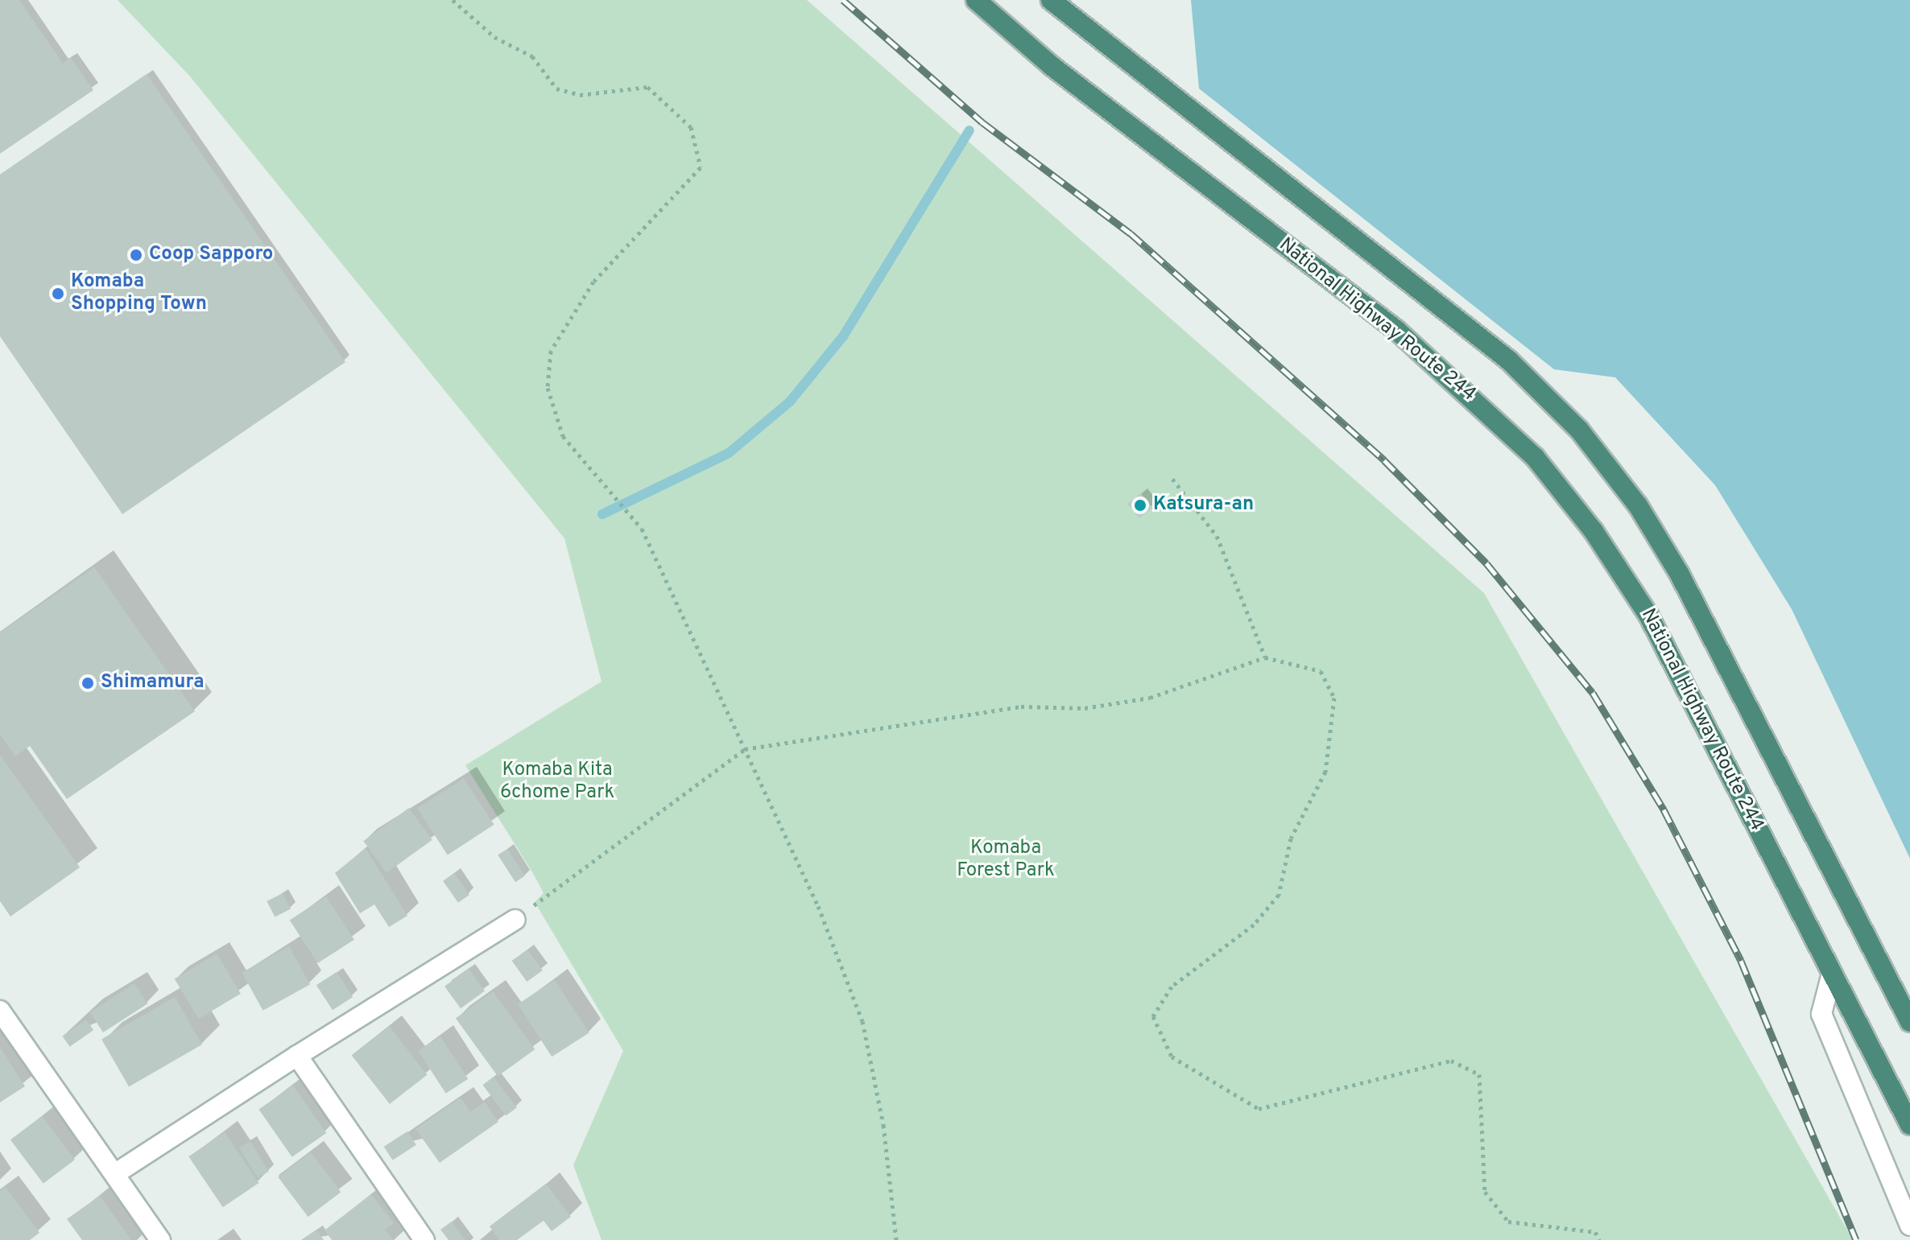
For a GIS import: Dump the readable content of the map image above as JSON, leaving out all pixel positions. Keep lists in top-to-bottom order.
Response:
{
  "streets": {
    "highway": ["National Highway Route 244"]
  },
  "parks": ["Komaba Kita 6chome Park", "Komaba Forest Park"],
  "places": [
    "Coop Sapporo",
    "Komaba Shopping Town",
    "Katsura-an",
    "Shimamura"
  ]
}
